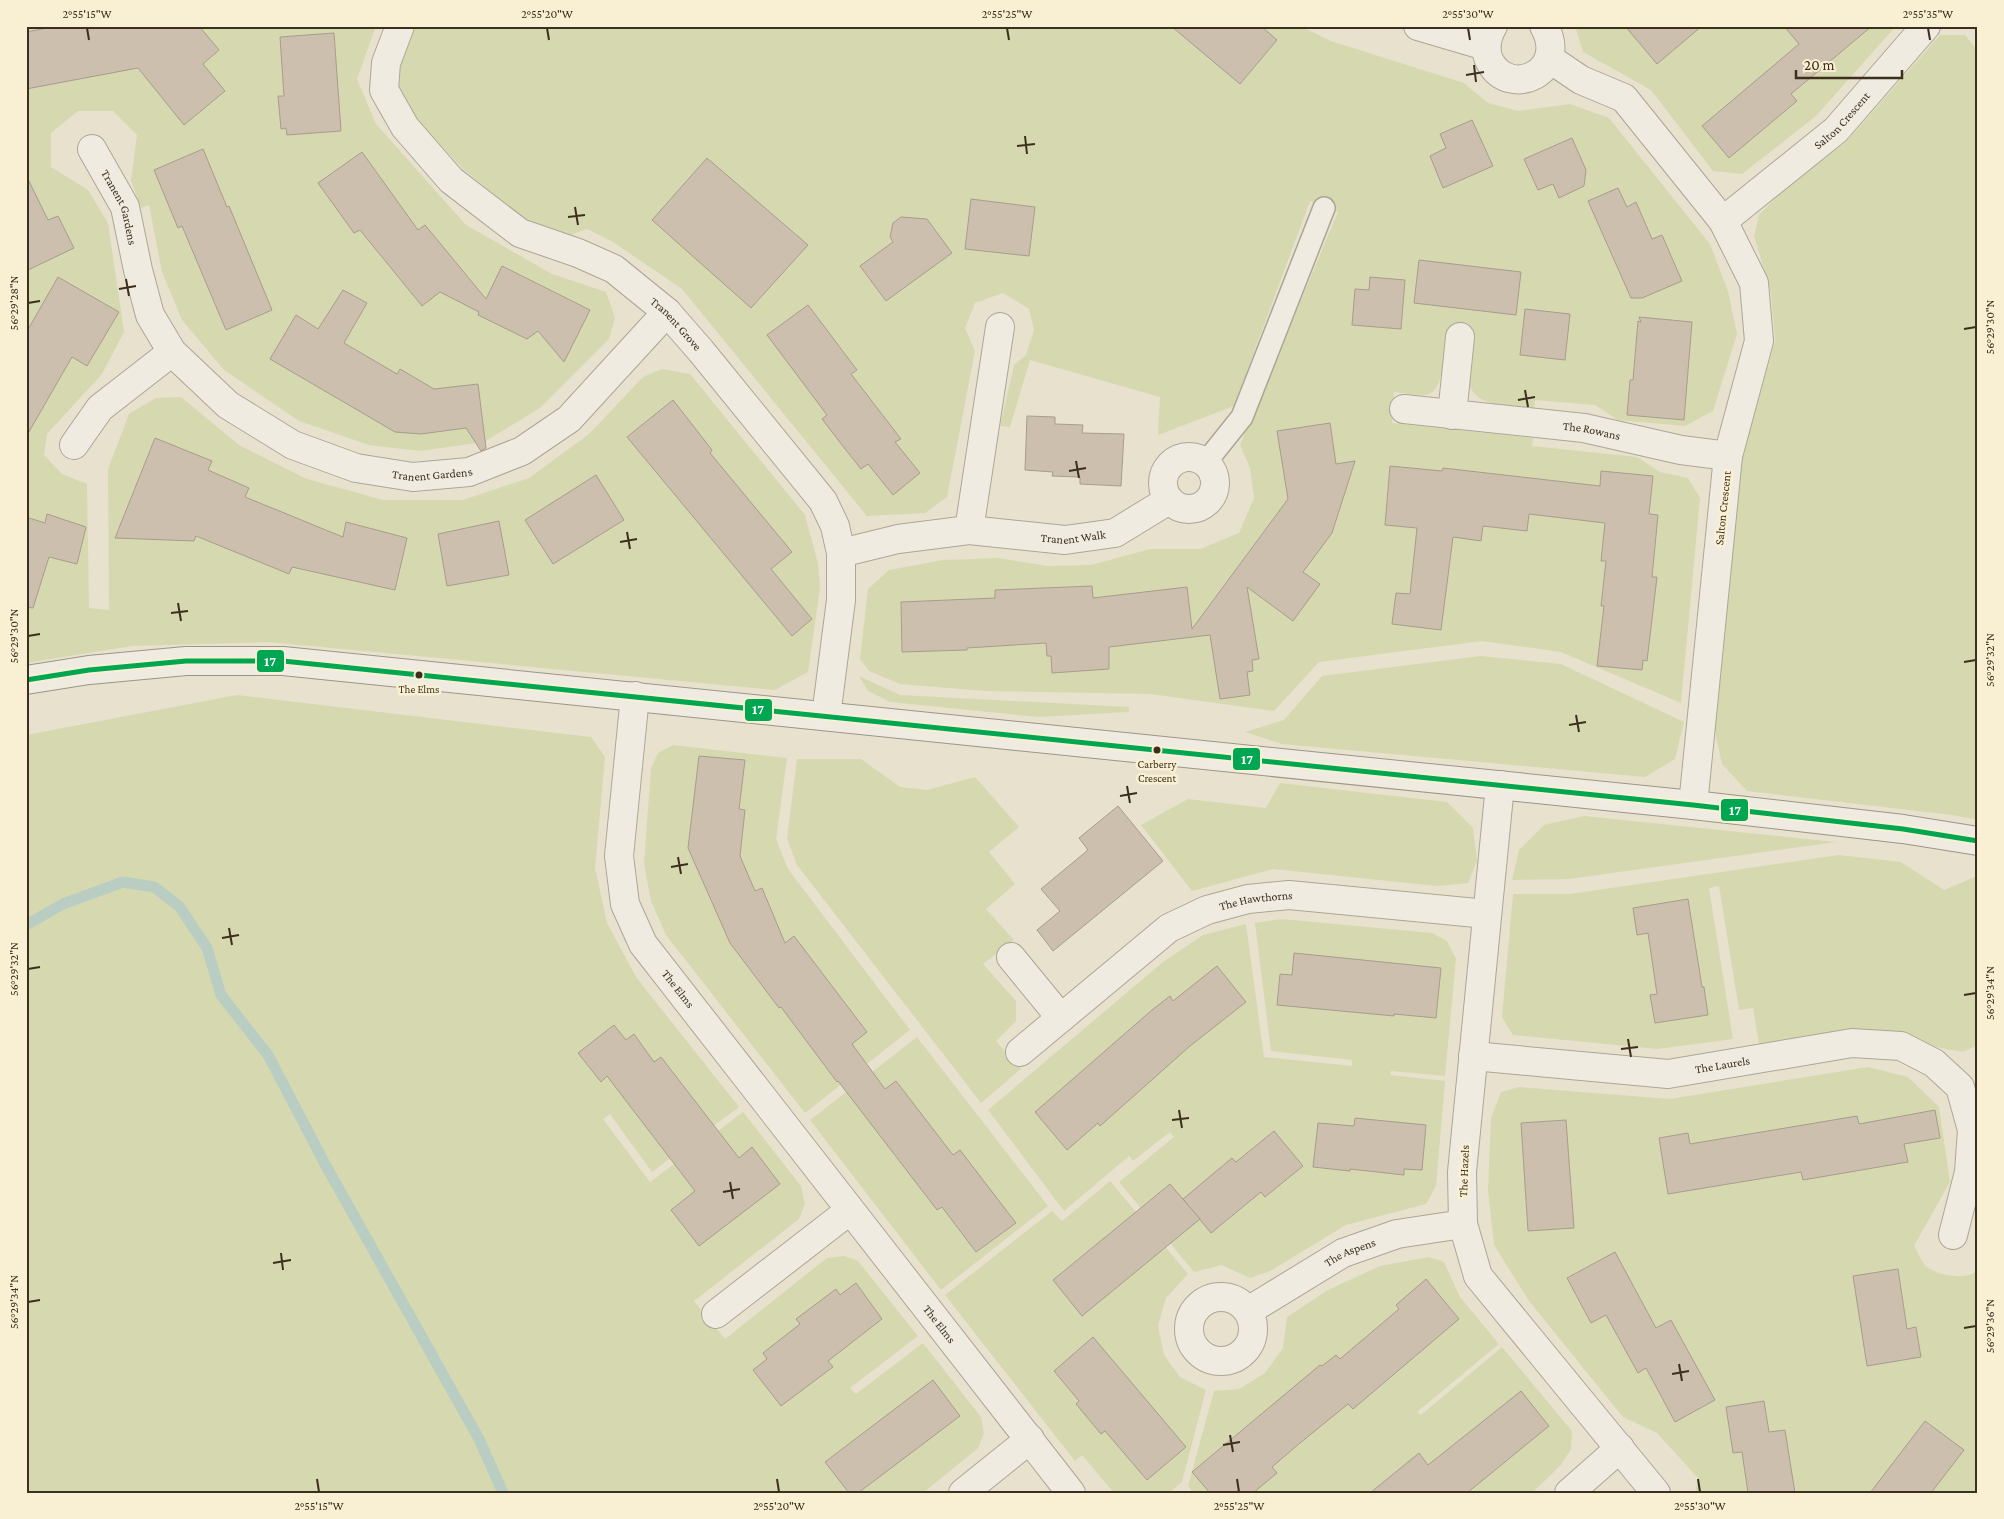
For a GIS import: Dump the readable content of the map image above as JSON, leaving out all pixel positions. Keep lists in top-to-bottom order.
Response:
{
  "streets": {
    "street": [
      "Salton Crescent",
      "Tranent Gardens",
      "Tranent Grove",
      "The Rowans",
      "Tranent Walk",
      "The Hawthorns",
      "The Elms",
      "The Laurels",
      "The Hazels",
      "The Aspens"
    ]
  },
  "crossings": [
    ["Salton Crescent", "The Rowans"],
    ["Tranent Gardens", "Tranent Grove"],
    ["Tranent Grove", "Tranent Walk"],
    ["The Hawthorns", "The Hazels"],
    ["The Laurels", "The Hazels"],
    ["The Hazels", "The Aspens"]
  ],
  "places": ["The Elms", "Carberry Crescent"],
  "lines": ["transit line 17"],
  "scale_bar": "20 m",
  "coordinates": [
    "2°55'15\"W",
    "2°55'20\"W",
    "2°55'25\"W",
    "2°55'30\"W",
    "2°55'35\"W",
    "56°29'28\"N",
    "56°29'30\"N",
    "56°29'32\"N",
    "56°29'34\"N",
    "56°29'36\"N"
  ]
}
